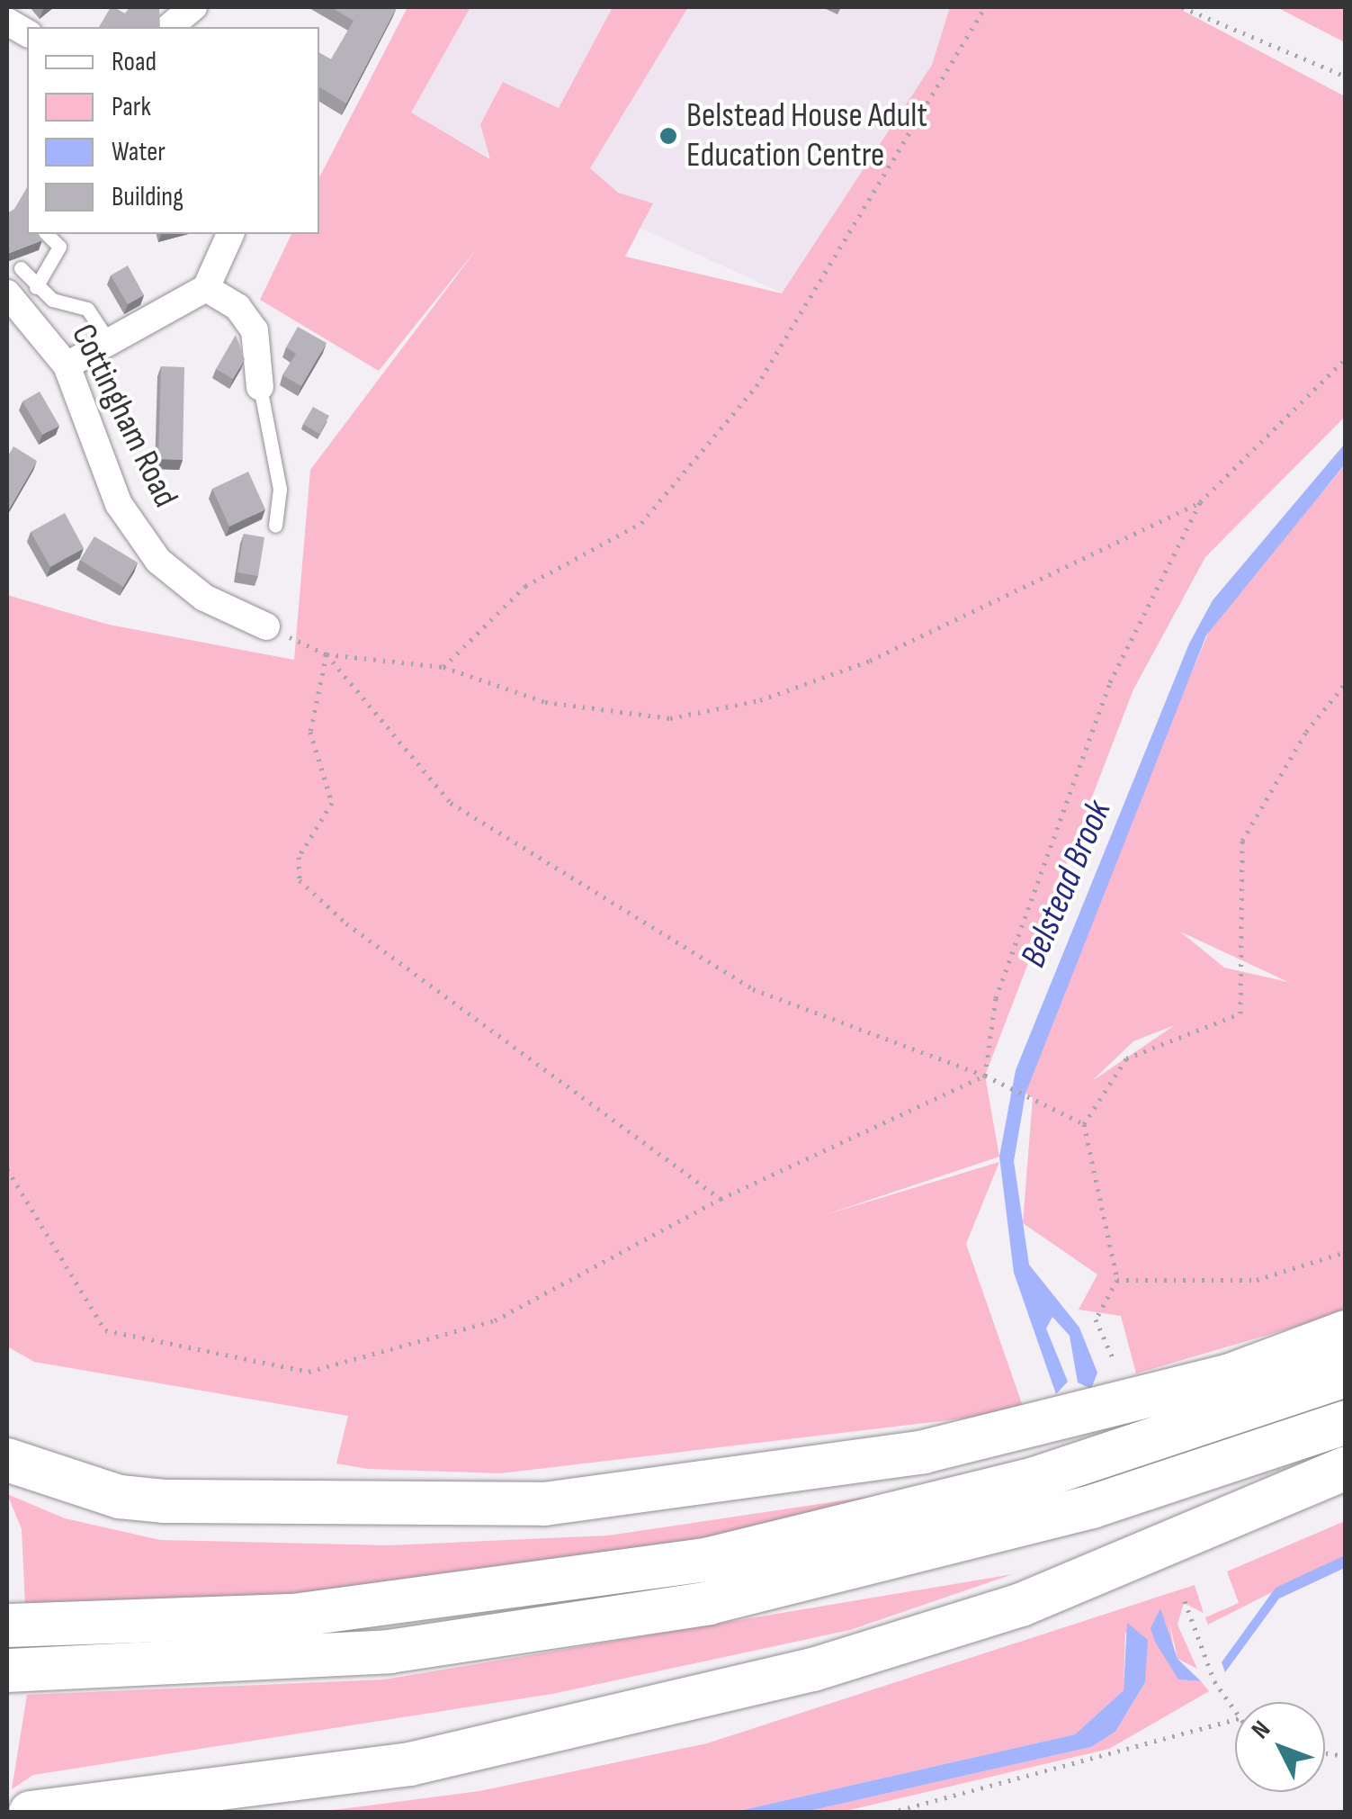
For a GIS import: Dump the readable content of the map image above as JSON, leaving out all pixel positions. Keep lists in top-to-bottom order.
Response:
{
  "streets": {
    "street": ["Cottingham Road"]
  },
  "water": ["Belstead Brook"],
  "places": ["Belstead House Adult Education Centre"],
  "legend": [
    "Road",
    "Park",
    "Water",
    "Building"
  ],
  "north": "top left"
}
